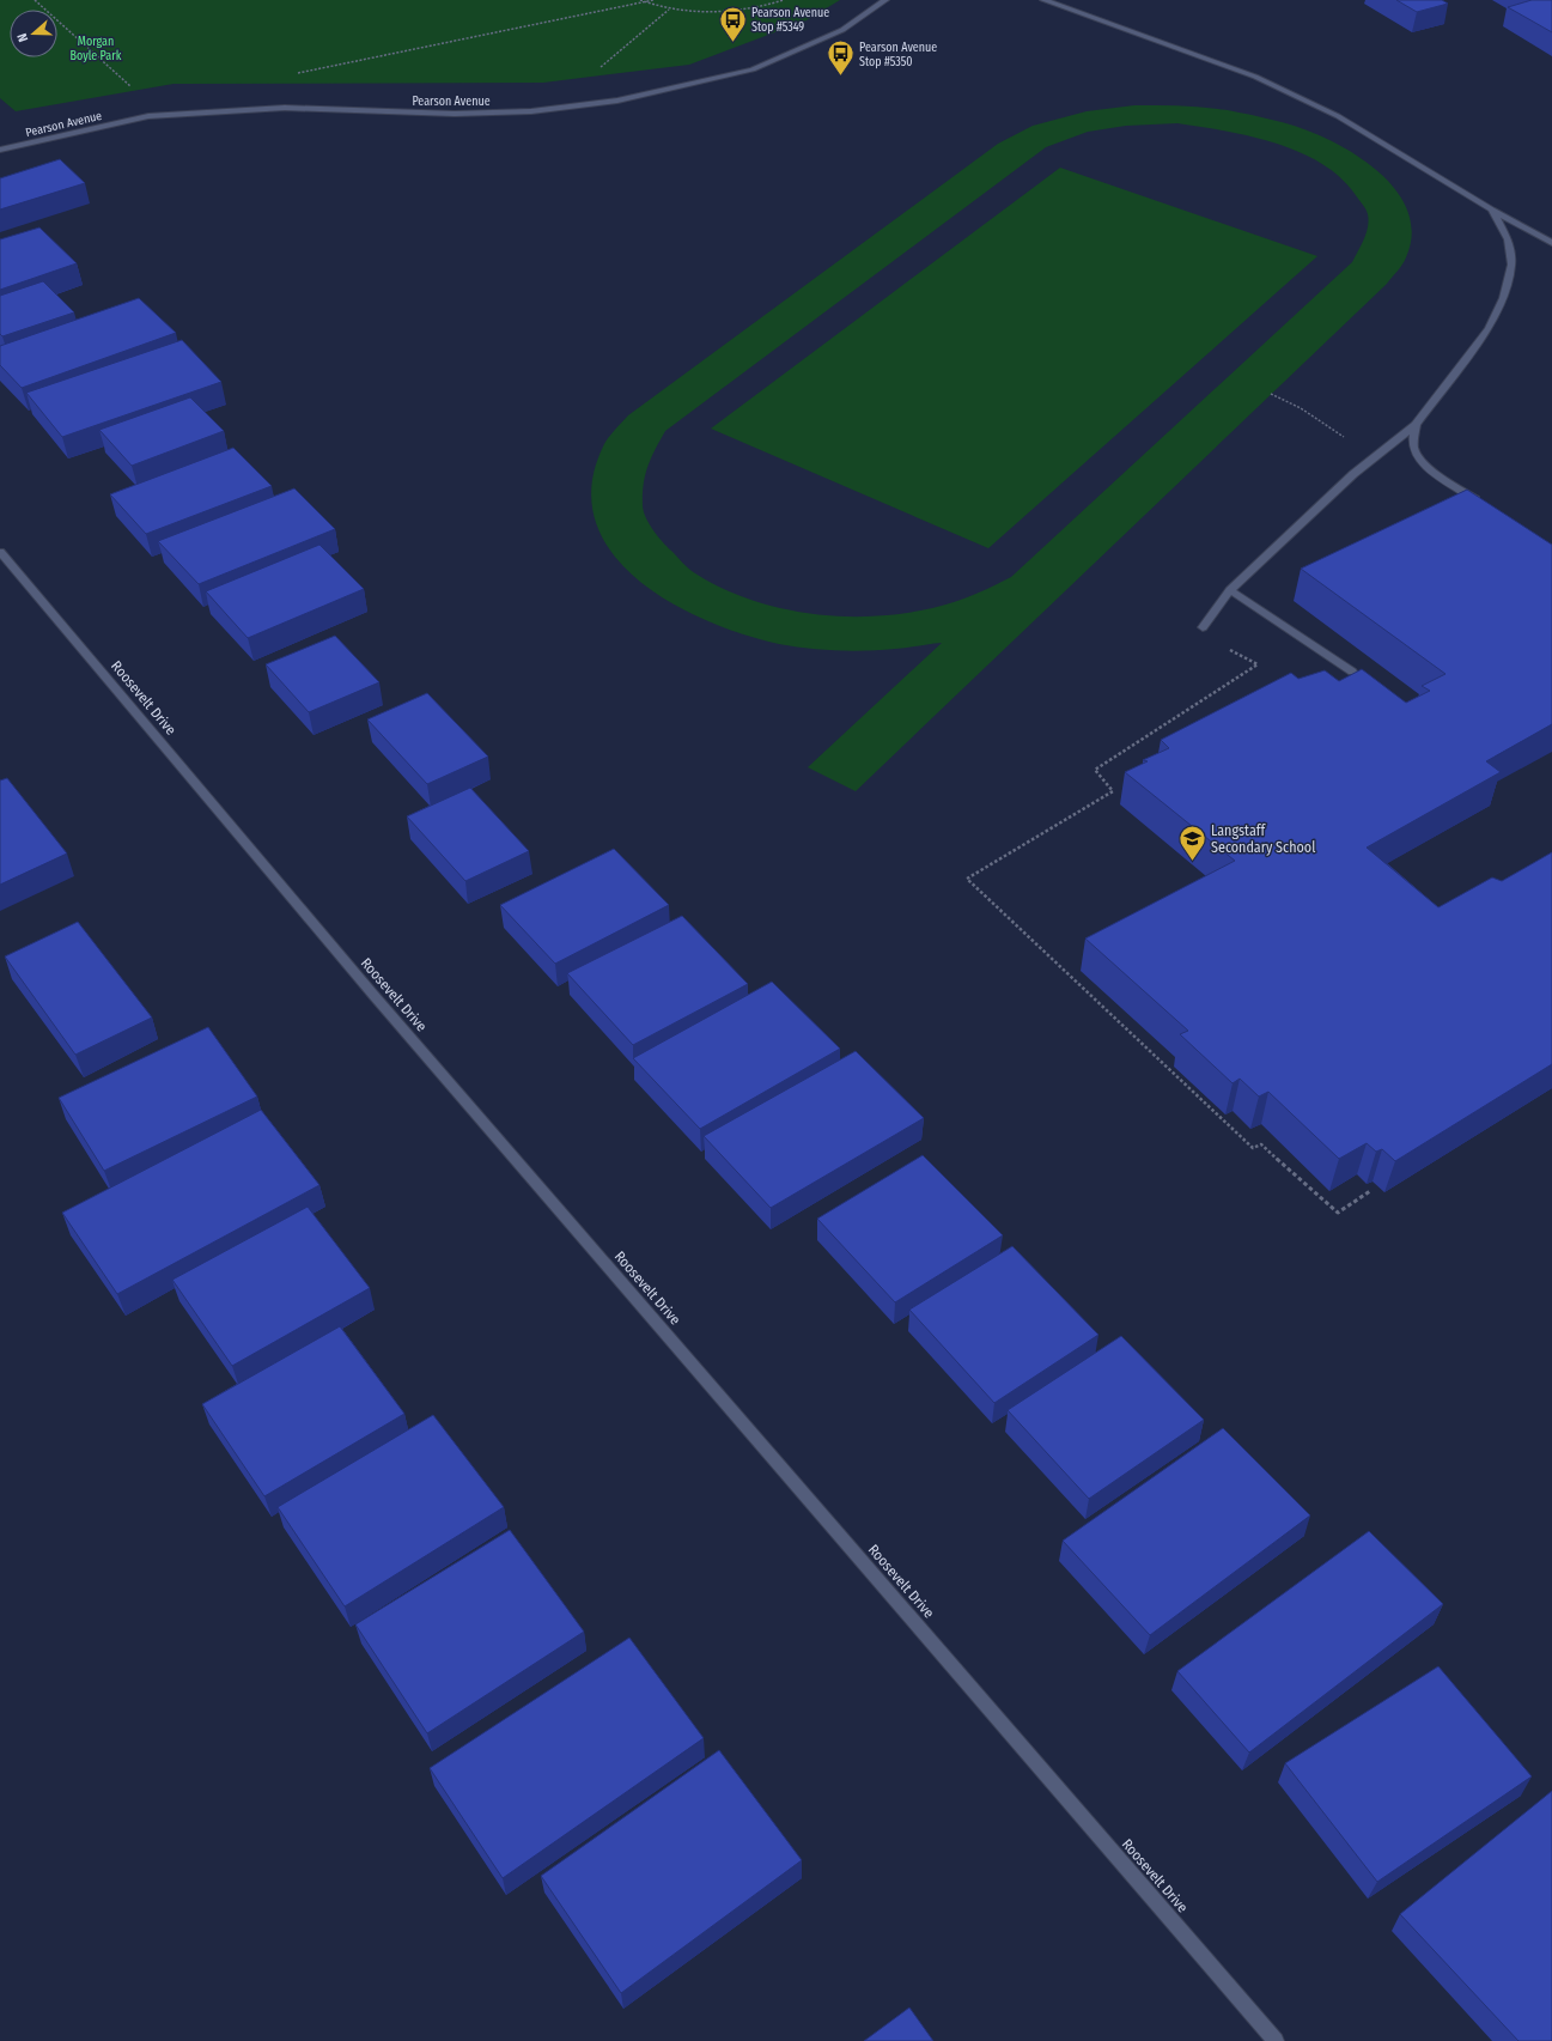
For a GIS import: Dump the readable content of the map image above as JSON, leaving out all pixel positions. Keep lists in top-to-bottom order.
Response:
{
  "streets": {
    "street": ["Pearson Avenue", "Roosevelt Drive"]
  },
  "parks": ["Morgan Boyle Park"],
  "places": {
    "bus stop": ["Pearson Avenue Stop #5349", "Pearson Avenue Stop #5350"],
    "school or university": ["Langstaff Secondary School"]
  },
  "north": "left"
}
